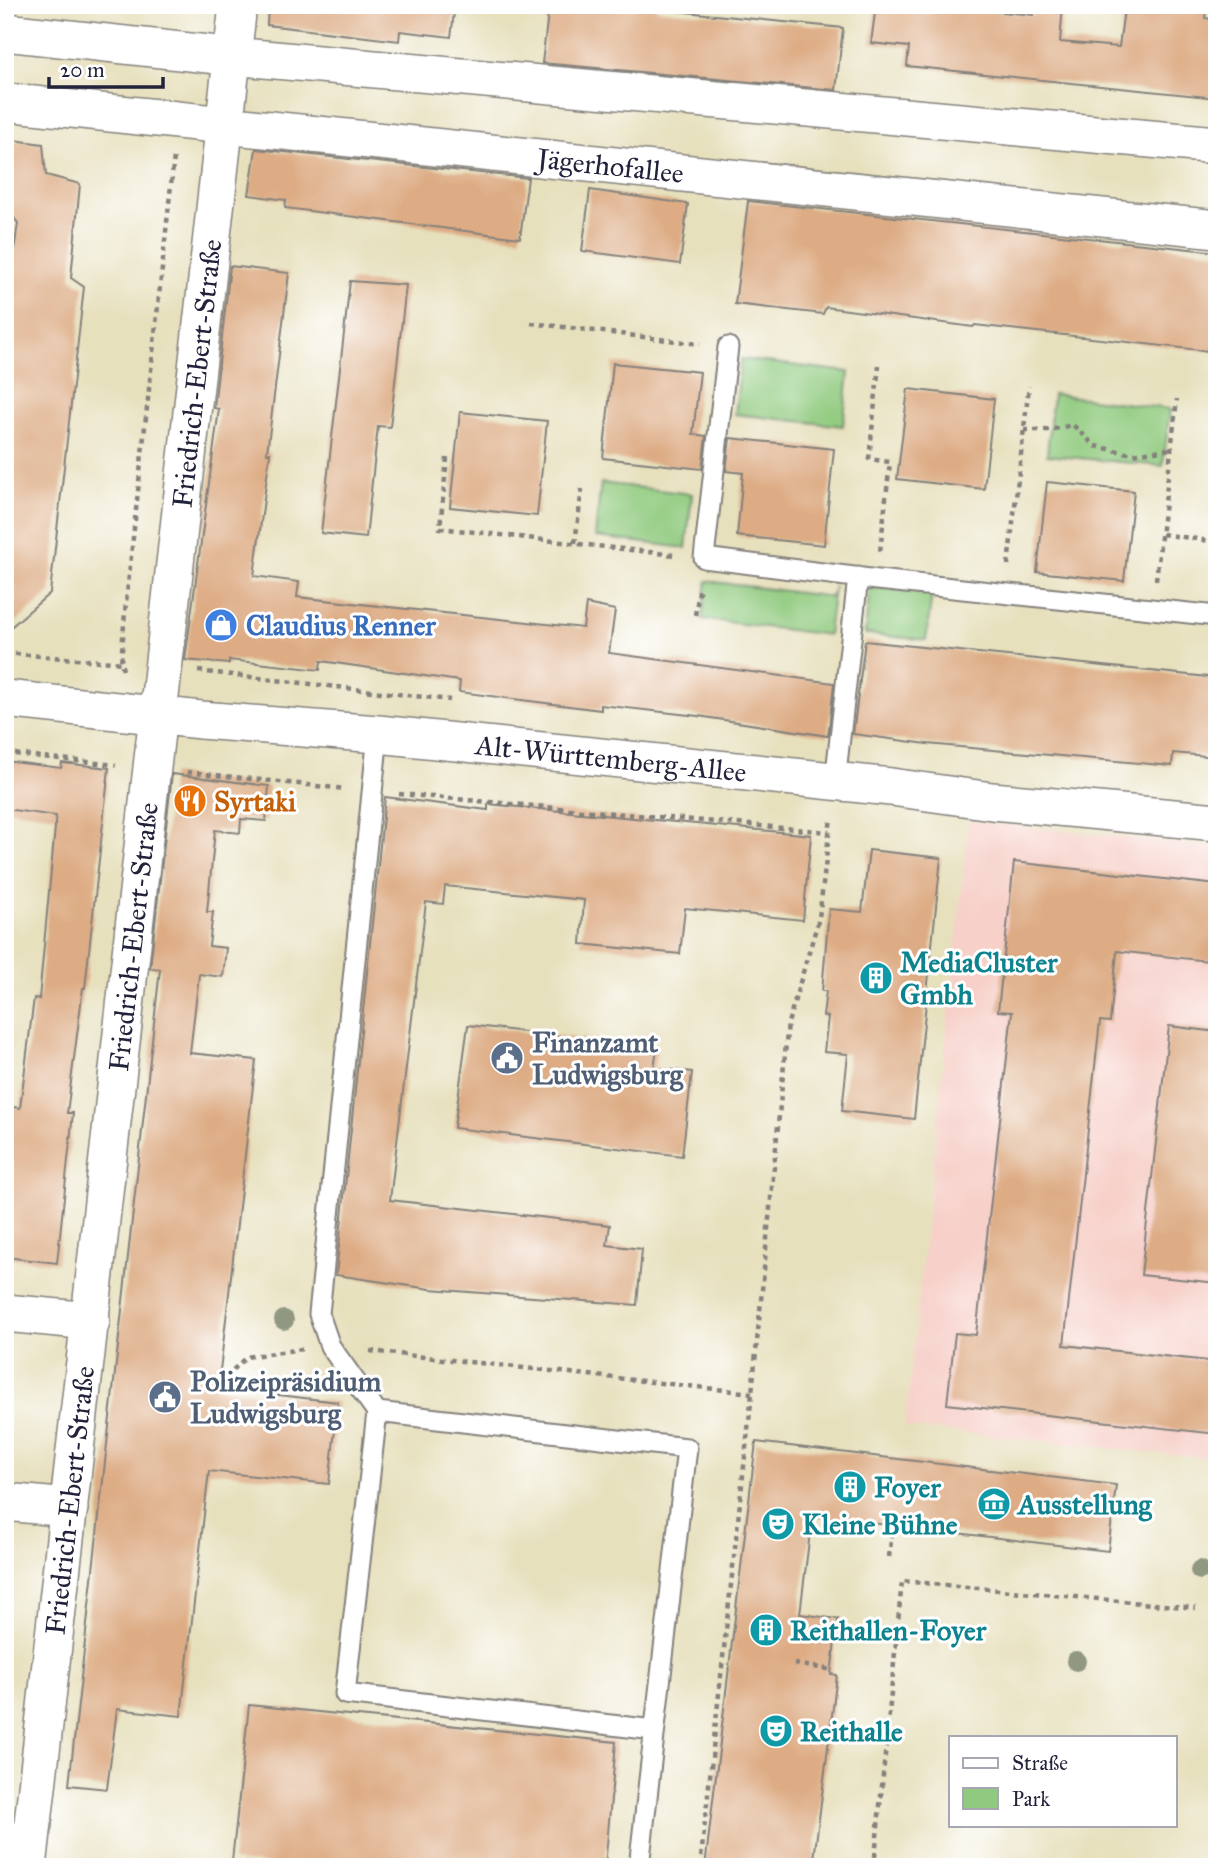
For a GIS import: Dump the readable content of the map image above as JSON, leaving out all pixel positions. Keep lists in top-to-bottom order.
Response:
{
  "streets": {
    "street": ["Jägerhofallee", "Friedrich-Ebert-Straße", "Alt-Württemberg-Allee"]
  },
  "crossings": [
    ["Jägerhofallee", "Friedrich-Ebert-Straße"],
    ["Friedrich-Ebert-Straße", "Alt-Württemberg-Allee"]
  ],
  "places": {
    "shop": ["Claudius Renner"],
    "restaurant": ["Syrtaki"],
    "building": ["MediaCluster Gmbh", "Foyer", "Reithallen-Foyer"],
    "public building": ["Finanzamt Ludwigsburg", "Polizeipräsidium Ludwigsburg"],
    "museum": ["Ausstellung"],
    "theatre": ["Kleine Bühne", "Reithalle"]
  },
  "legend": ["Straße", "Park"],
  "scale_bar": "20 m"
}
